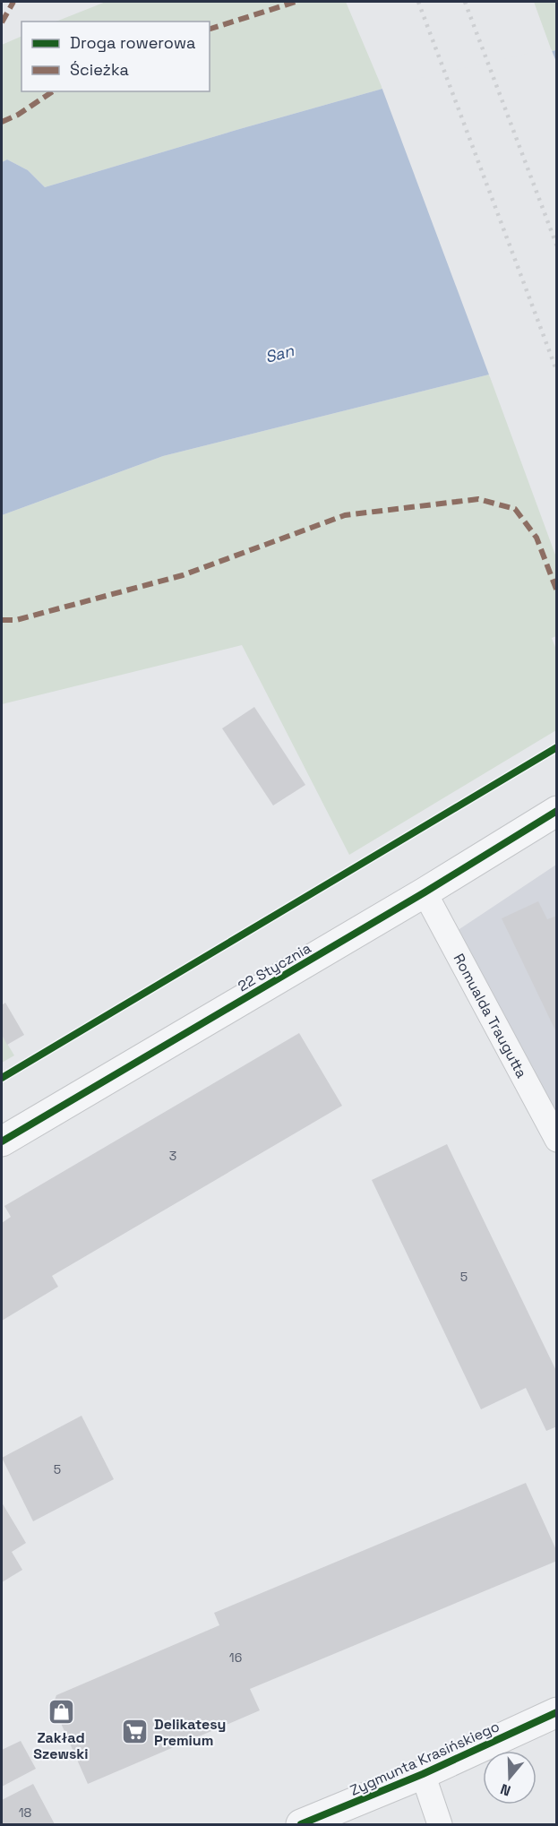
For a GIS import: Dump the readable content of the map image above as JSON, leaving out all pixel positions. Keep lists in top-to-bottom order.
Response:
{
  "streets": {
    "street": ["22 Stycznia", "Zygmunta Krasińskiego"],
    "lane": ["Romualda Traugutta"]
  },
  "crossings": [
    ["22 Stycznia", "Romualda Traugutta"]
  ],
  "water": ["San"],
  "places": {
    "shop": ["Zakład Szewski"],
    "supermarket": ["Delikatesy Premium"]
  },
  "house_numbers": [
    "3",
    "5",
    "5",
    "16",
    "18"
  ],
  "legend": ["Droga rowerowa", "Ścieżka"],
  "north": "bottom"
}
